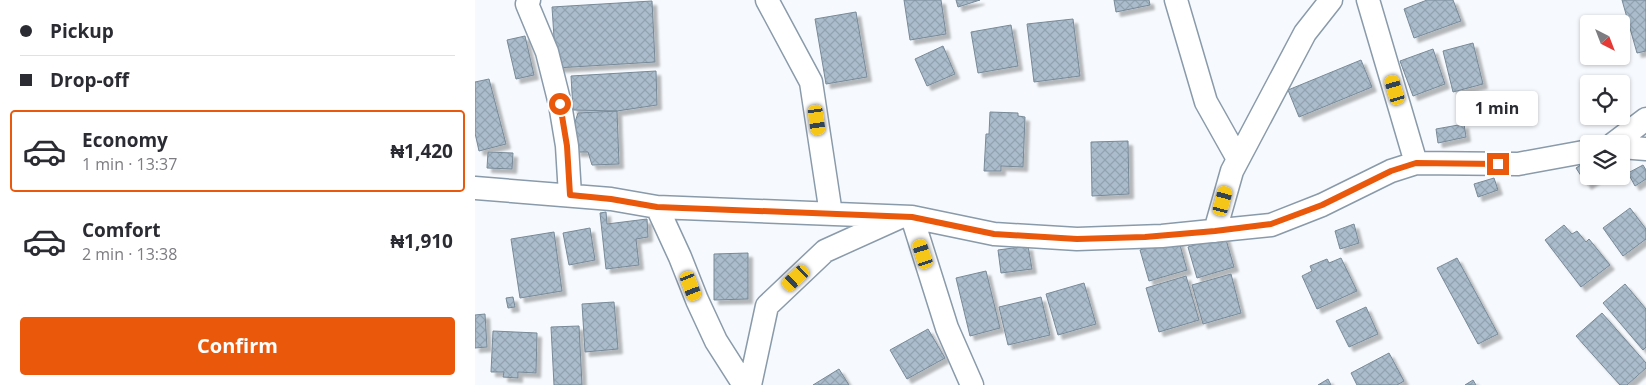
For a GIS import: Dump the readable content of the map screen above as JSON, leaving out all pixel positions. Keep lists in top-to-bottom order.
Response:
{
  "north": "bottom right",
  "page": {
    "banner": ["Pickup", "Drop-off"],
    "bubble": "1 min",
    "list": [
      {
        "name": "Economy",
        "note": "1 min · 13:37",
        "value": "₦1,420"
      },
      {
        "name": "Comfort",
        "note": "2 min · 13:38",
        "value": "₦1,910"
      }
    ],
    "buttons": "Confirm"
  }
}
